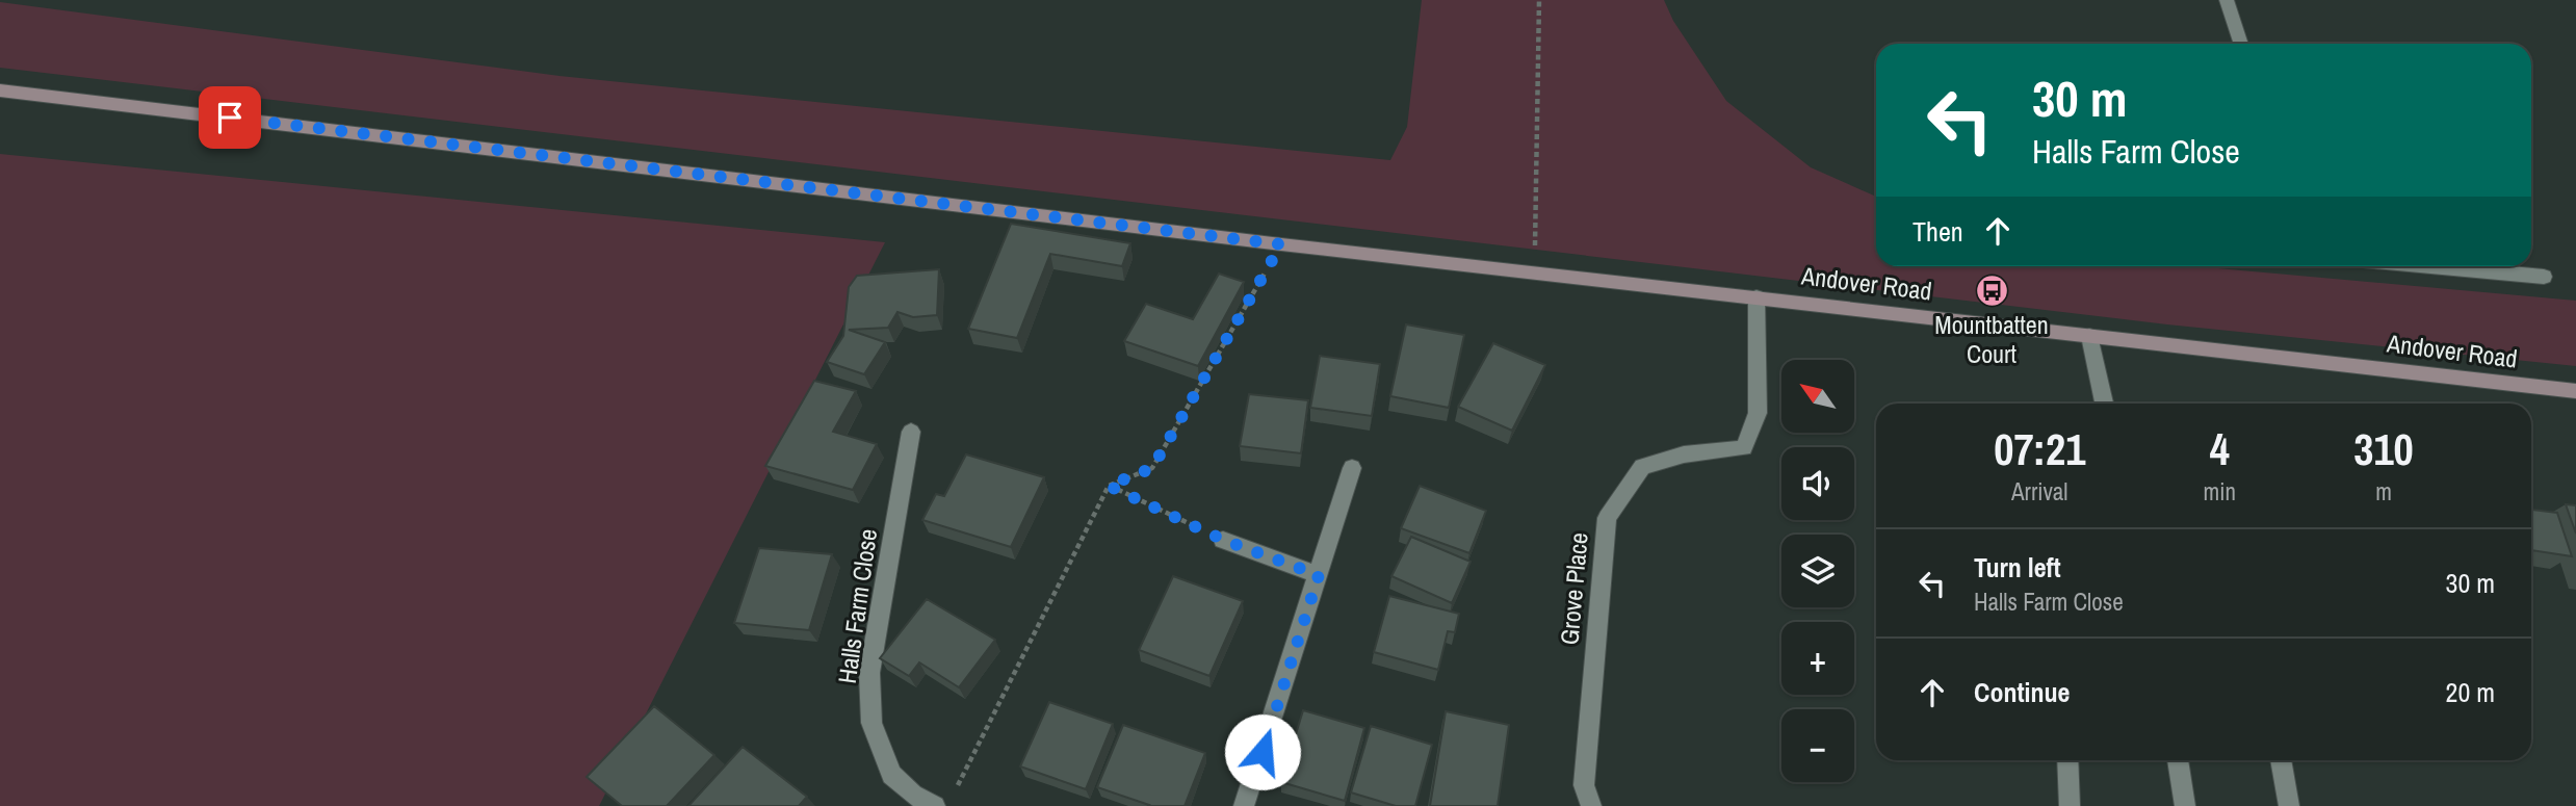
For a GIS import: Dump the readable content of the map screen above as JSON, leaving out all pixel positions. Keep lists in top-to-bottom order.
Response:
{
  "streets": {
    "main road": ["Andover Road"],
    "street": ["Grove Place", "Halls Farm Close"]
  },
  "crossings": [
    ["Andover Road", "Grove Place"]
  ],
  "places": {
    "bus stop": ["Mountbatten Court"]
  },
  "north": "top left",
  "page": {
    "turn": ["30 m", "Halls Farm Close"],
    "then": "Then",
    "map_buttons": ["+", "−"],
    "eta": [
      "07:21",
      "Arrival",
      "4",
      "min",
      "310",
      "m"
    ],
    "list": [
      {
        "name": "Turn left",
        "note": "Halls Farm Close",
        "value": "30 m"
      },
      {
        "name": "Continue",
        "value": "20 m"
      }
    ]
  }
}
